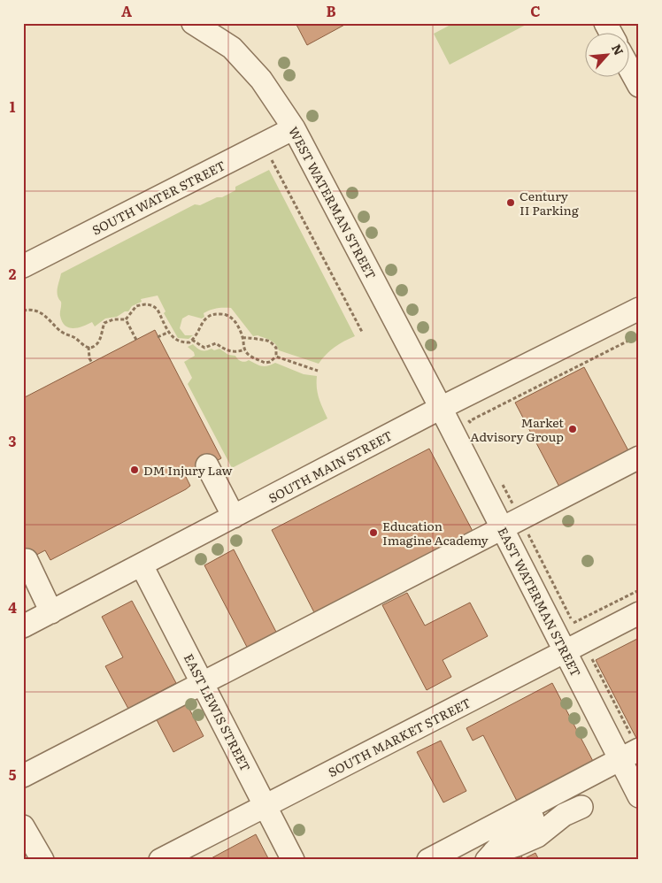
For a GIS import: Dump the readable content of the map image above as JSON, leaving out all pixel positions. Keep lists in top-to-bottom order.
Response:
{
  "streets": {
    "street": [
      "SOUTH WATER STREET",
      "WEST WATERMAN STREET",
      "SOUTH MAIN STREET",
      "EAST WATERMAN STREET",
      "EAST LEWIS STREET",
      "SOUTH MARKET STREET"
    ]
  },
  "crossings": [
    ["SOUTH WATER STREET", "WEST WATERMAN STREET"],
    ["WEST WATERMAN STREET", "SOUTH MAIN STREET"],
    ["WEST WATERMAN STREET", "EAST WATERMAN STREET"],
    ["SOUTH MAIN STREET", "EAST WATERMAN STREET"],
    ["SOUTH MAIN STREET", "EAST LEWIS STREET"],
    ["EAST WATERMAN STREET", "SOUTH MARKET STREET"],
    ["EAST LEWIS STREET", "SOUTH MARKET STREET"]
  ],
  "places": [
    "Century II Parking",
    "Market Advisory Group",
    "DM Injury Law",
    "Education Imagine Academy"
  ],
  "north": "top right",
  "grid": {
    "columns": ["A", "B", "C"],
    "rows": [
      "1",
      "2",
      "3",
      "4",
      "5"
    ]
  }
}
